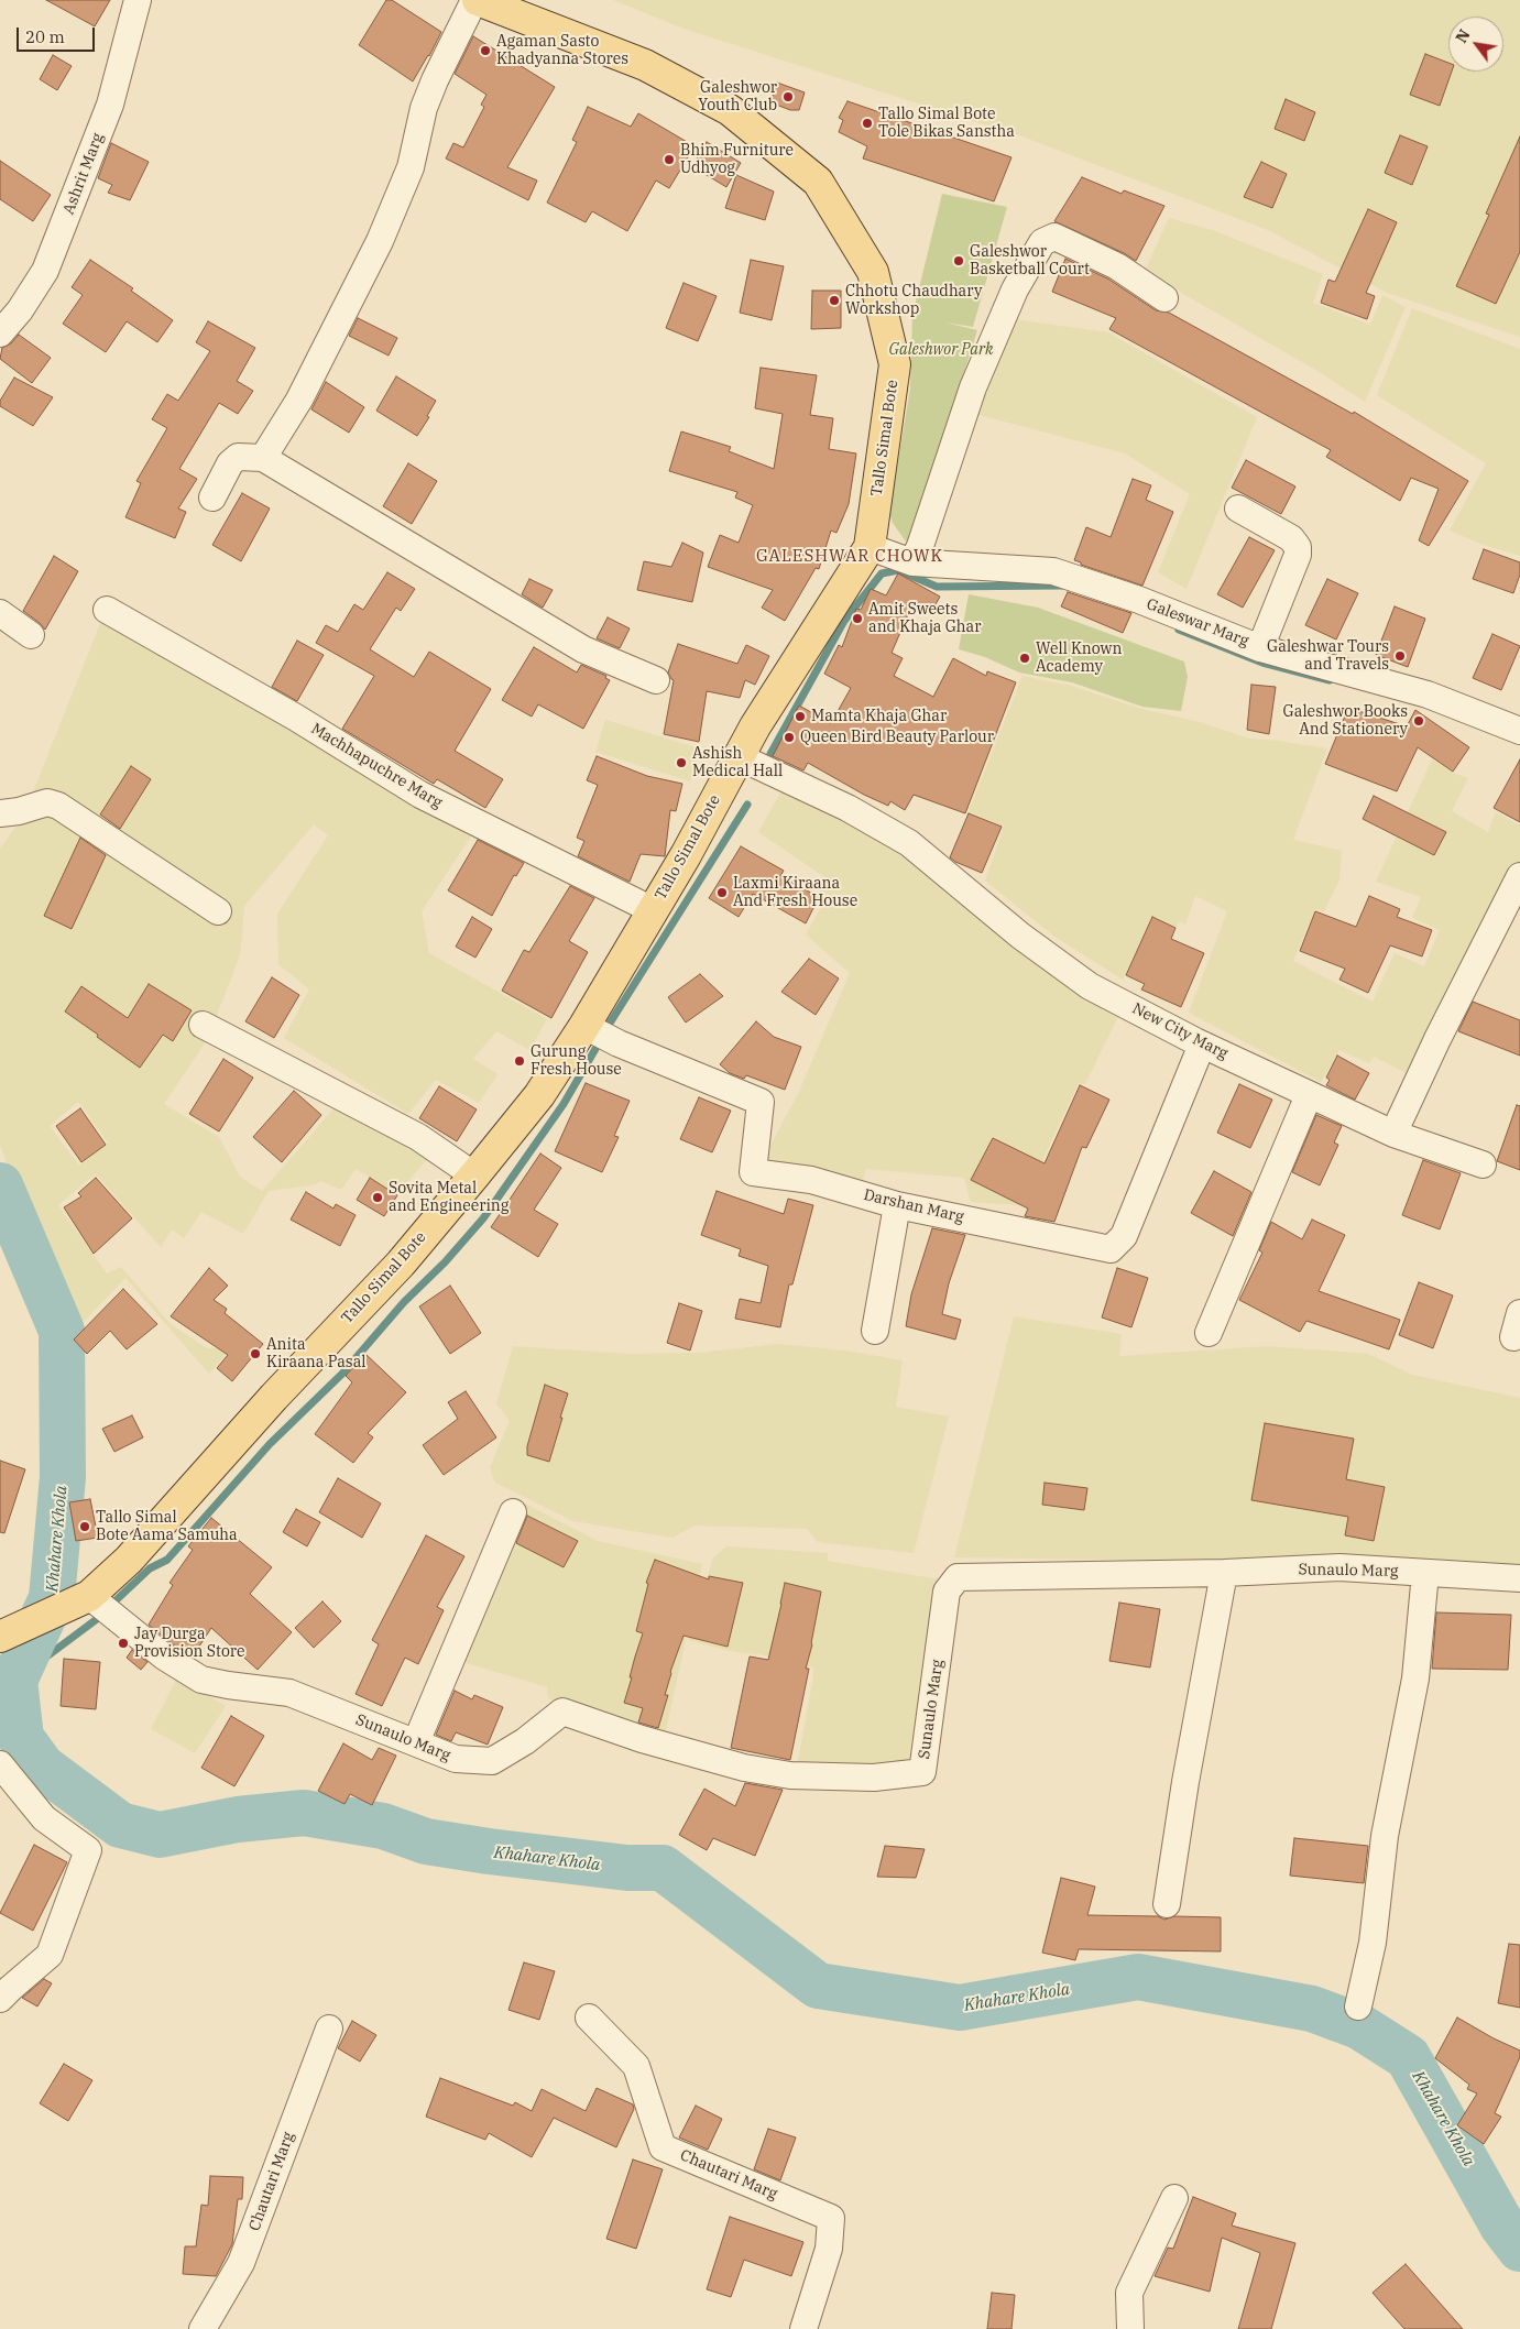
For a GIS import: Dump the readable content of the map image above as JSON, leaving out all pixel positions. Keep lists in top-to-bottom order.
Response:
{
  "streets": {
    "main road": ["Tallo Simal Bote"],
    "street": [
      "Ashrit Marg",
      "Galeswar Marg",
      "Machhapuchre Marg",
      "New City Marg",
      "Darshan Marg",
      "Sunaulo Marg",
      "Chautari Marg"
    ]
  },
  "crossings": [
    ["Tallo Simal Bote", "Galeswar Marg"],
    ["Tallo Simal Bote", "Machhapuchre Marg"],
    ["Tallo Simal Bote", "New City Marg"],
    ["Tallo Simal Bote", "Darshan Marg"],
    ["Tallo Simal Bote", "Sunaulo Marg"],
    ["New City Marg", "Darshan Marg"]
  ],
  "districts": ["GALESHWAR CHOWK"],
  "water": ["Khahare Khola"],
  "parks": ["Galeshwor Park"],
  "places": [
    "Agaman Sasto Khadyanna Stores",
    "Galeshwor Youth Club",
    "Tallo Simal Bote Tole Bikas Sanstha",
    "Bhim Furniture Udhyog",
    "Galeshwor Basketball Court",
    "Chhotu Chaudhary Workshop",
    "Amit Sweets and Khaja Ghar",
    "Galeshwar Tours and Travels",
    "Well Known Academy",
    "Mamta Khaja Ghar",
    "Galeshwor Books And Stationery",
    "Queen Bird Beauty Parlour",
    "Ashish Medical Hall",
    "Laxmi Kiraana And Fresh House",
    "Gurung Fresh House",
    "Sovita Metal and Engineering",
    "Anita Kiraana Pasal",
    "Tallo Simal Bote Aama Samuha",
    "Jay Durga Provision Store"
  ],
  "scale_bar": "20 m",
  "north": "top left"
}
